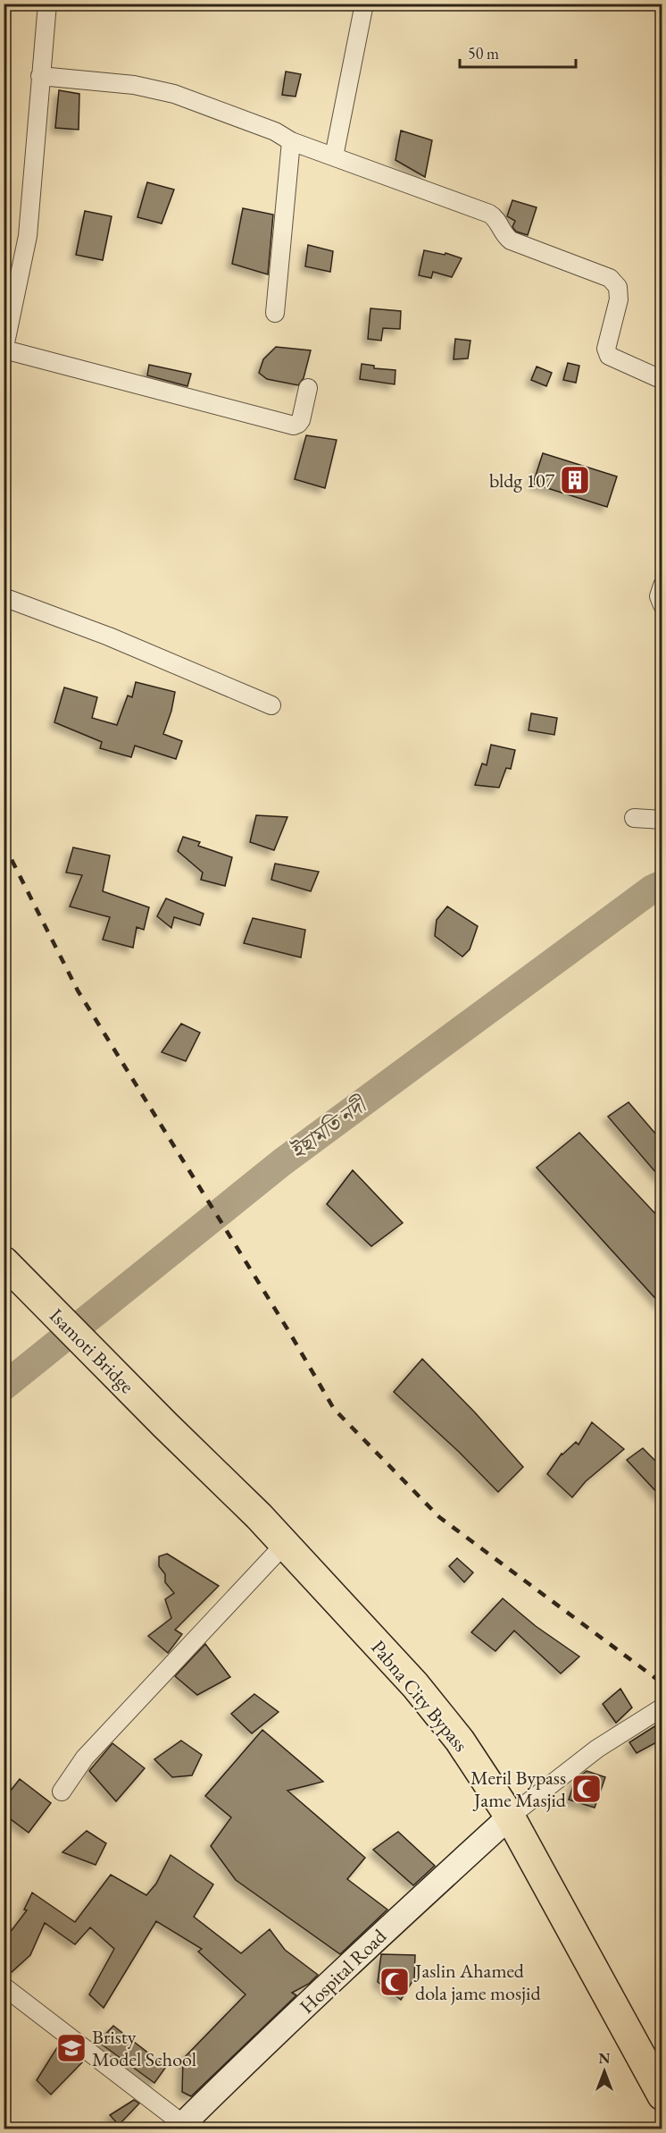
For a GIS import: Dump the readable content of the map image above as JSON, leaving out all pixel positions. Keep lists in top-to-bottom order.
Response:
{
  "streets": {
    "highway": ["Isamoti Bridge", "Pabna City Bypass"],
    "main road": ["Hospital Road"]
  },
  "crossings": [
    ["Isamoti Bridge", "Pabna City Bypass"],
    ["Pabna City Bypass", "Hospital Road"]
  ],
  "water": ["ইছামতি নদী"],
  "places": {
    "building": ["bldg 107"],
    "mosque": ["Meril Bypass Jame Masjid", "Jaslin Ahamed dola jame mosjid"],
    "school or university": ["Bristy Model School"]
  },
  "scale_bar": "50 m",
  "north": "top"
}
